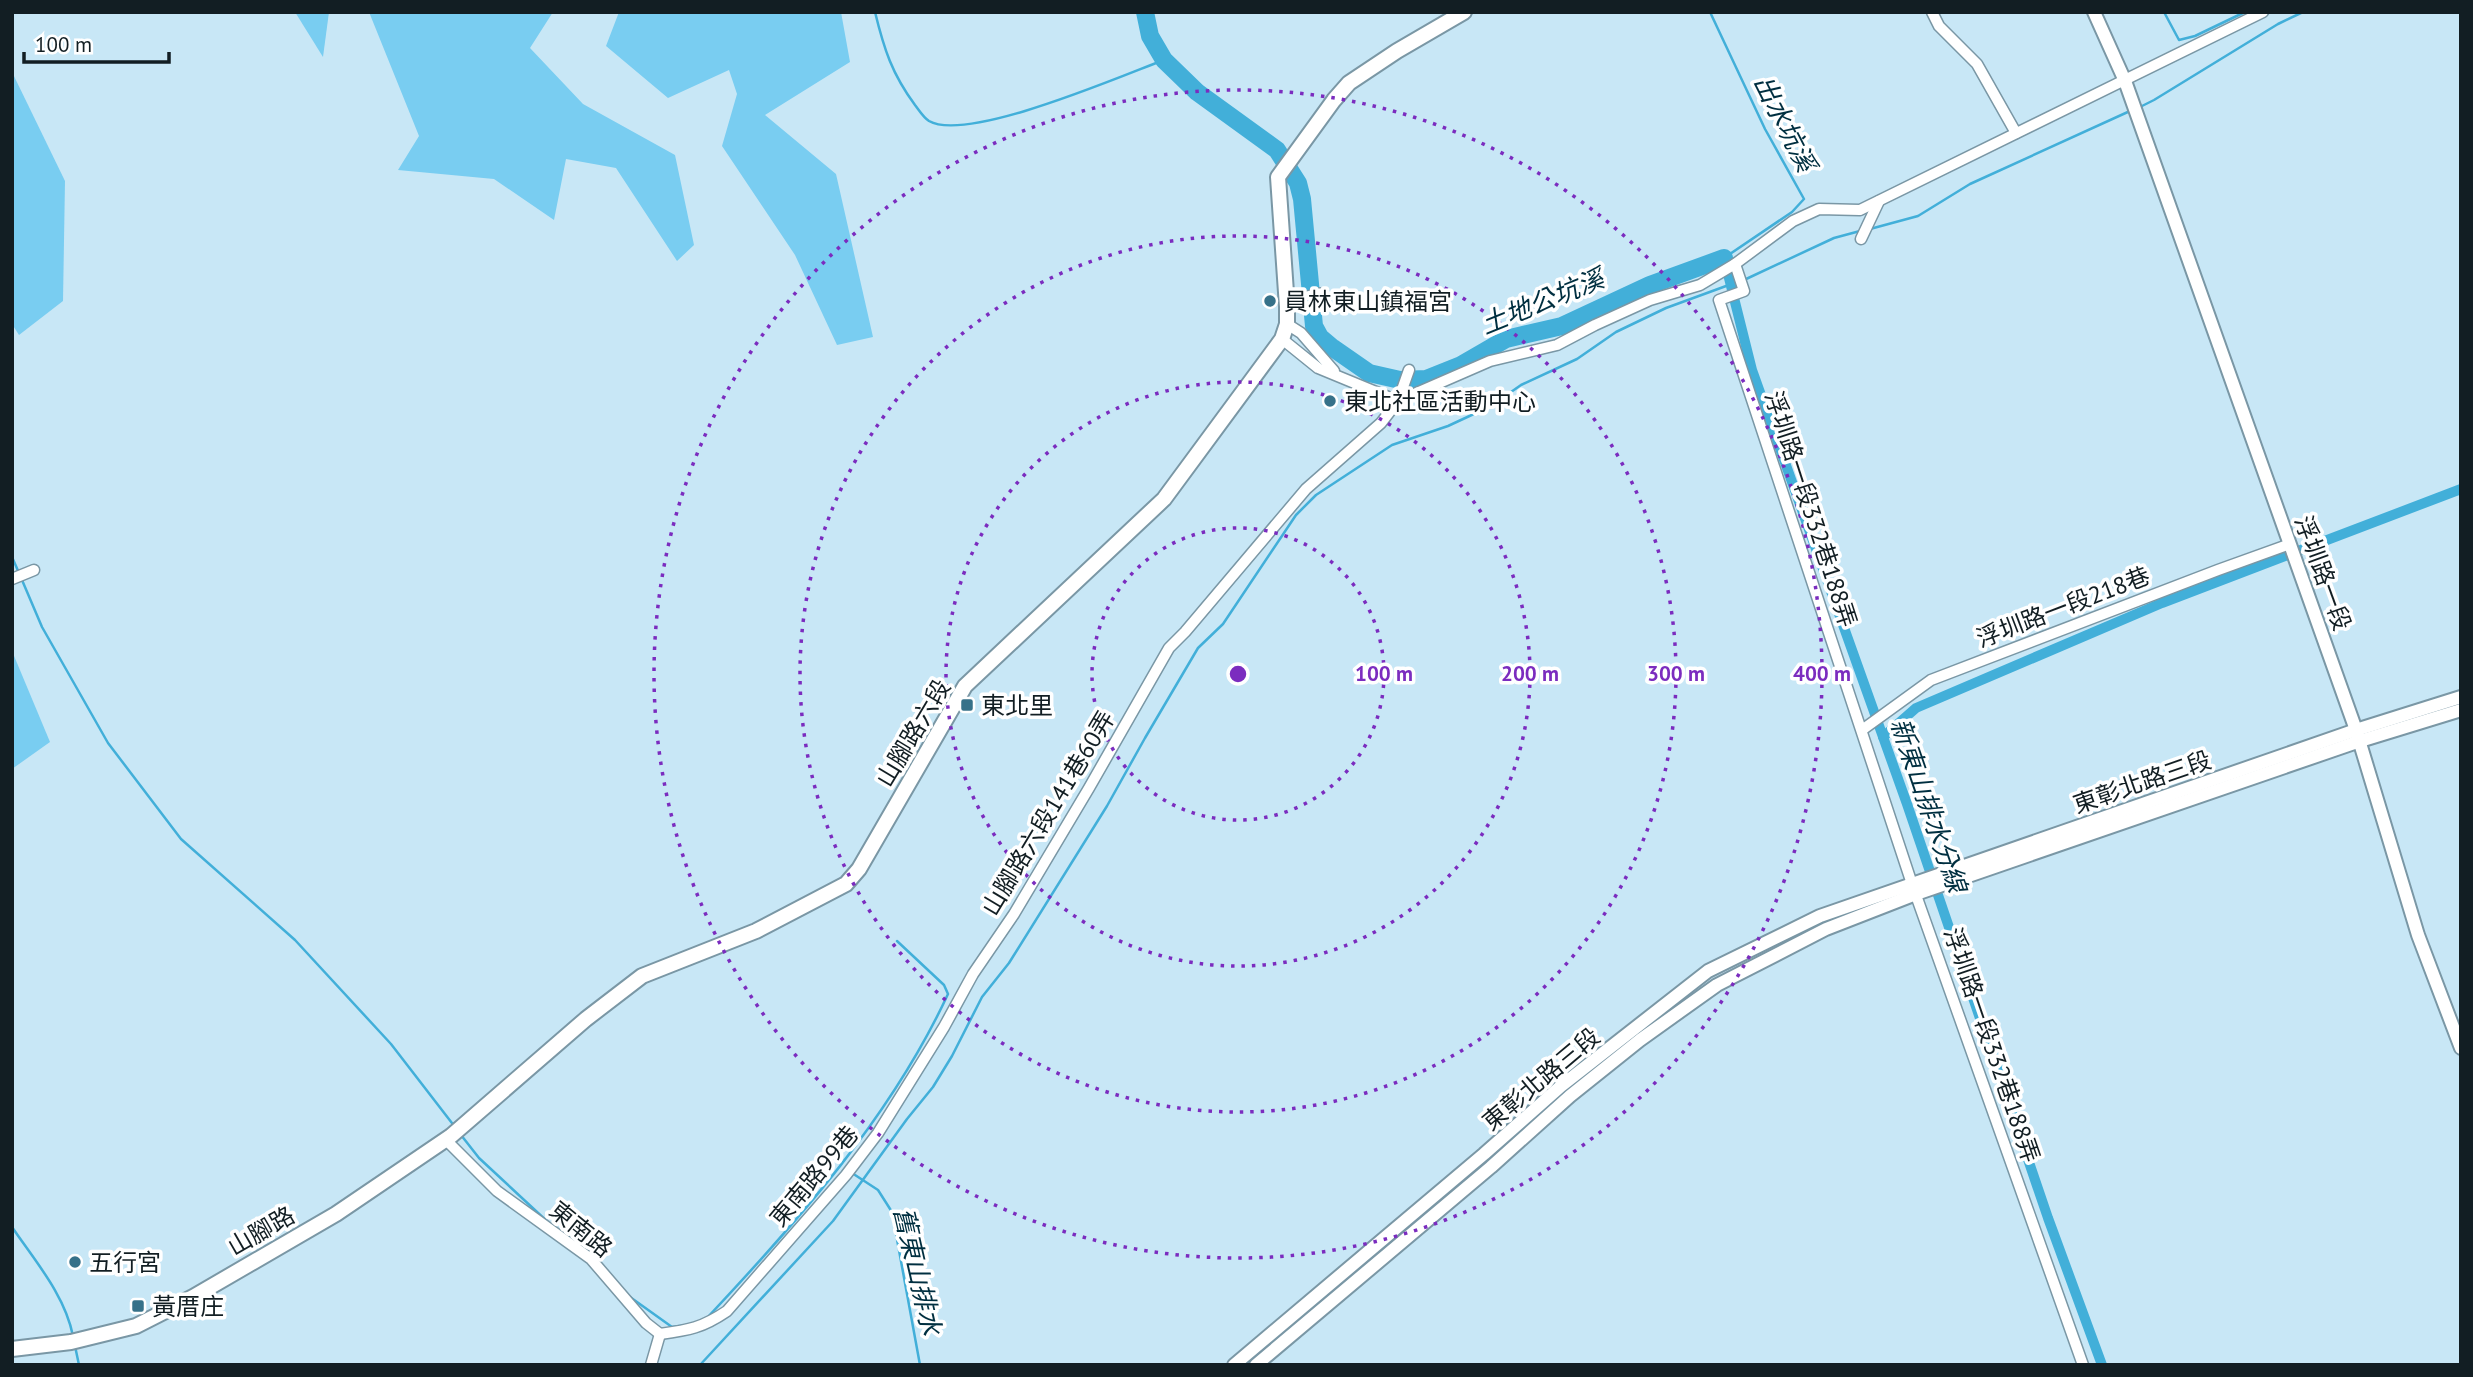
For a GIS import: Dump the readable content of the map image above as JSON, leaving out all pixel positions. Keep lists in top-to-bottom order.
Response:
{
  "streets": {
    "main road": ["山腳路六段", "山腳路"],
    "street": [
      "浮圳路一段332巷188弄",
      "浮圳路一段",
      "浮圳路一段218巷",
      "東彰北路三段",
      "山腳路六段141巷60弄",
      "東南路99巷",
      "東南路"
    ]
  },
  "crossings": [
    ["浮圳路一段332巷188弄", "浮圳路一段218巷"],
    ["浮圳路一段332巷188弄", "東彰北路三段"],
    ["浮圳路一段", "浮圳路一段218巷"],
    ["浮圳路一段", "東彰北路三段"],
    ["山腳路六段", "東南路"],
    ["山腳路六段", "山腳路"],
    ["山腳路六段141巷60弄", "東南路99巷"],
    ["東南路99巷", "東南路"],
    ["東南路", "山腳路"]
  ],
  "water": [
    "出水坑溪",
    "土地公坑溪",
    "新東山排水分線",
    "舊東山排水"
  ],
  "places": {
    "other": ["員林東山鎮福宮", "東北社區活動中心", "五行宮"],
    "transit": ["東北里", "黃厝庄"]
  },
  "scale_bar": "100 m",
  "rings": [
    "100 m",
    "200 m",
    "300 m",
    "400 m"
  ]
}
